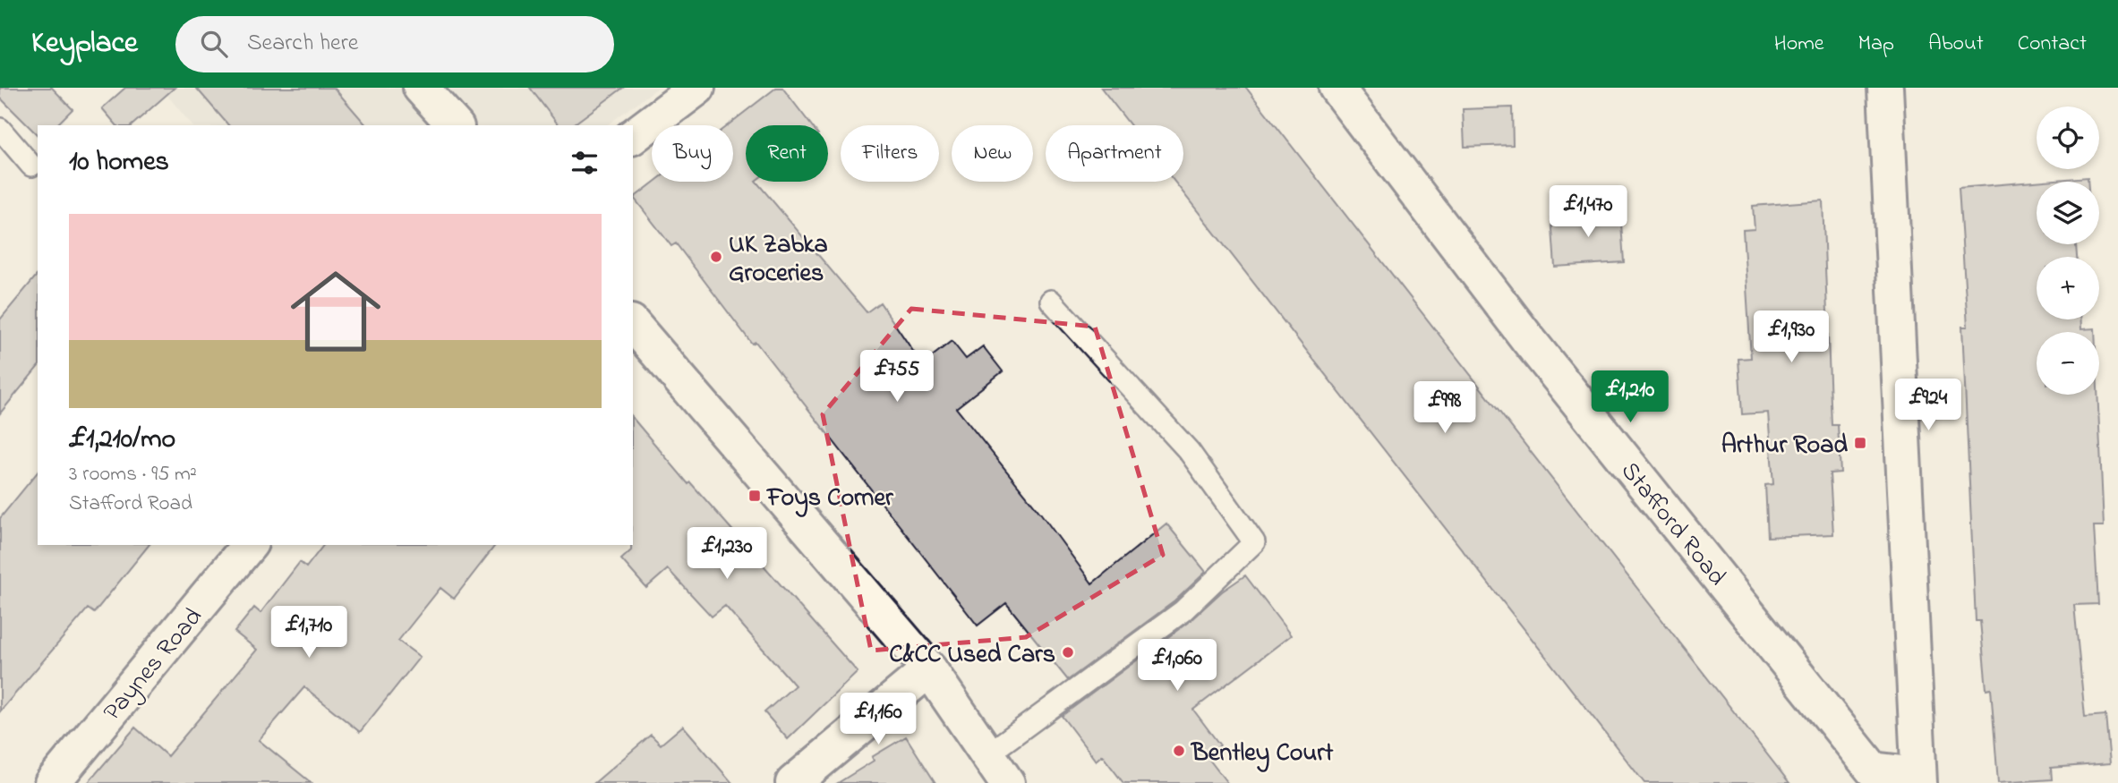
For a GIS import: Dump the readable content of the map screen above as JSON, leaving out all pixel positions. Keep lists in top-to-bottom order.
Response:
{
  "streets": {
    "street": ["Stafford Road", "Paynes Road"]
  },
  "places": {
    "other": ["UK Zabka Groceries", "C&CC Used Cars", "Bentley Court"],
    "transit": ["Arthur Road", "Foys Corner"]
  },
  "page": {
    "header": "Keyplace",
    "search": "Search here",
    "nav": [
      "Home",
      "Map",
      "About",
      "Contact"
    ],
    "map_buttons": ["+", "−"],
    "chip": [
      "Buy",
      "Rent",
      "Filters",
      "New",
      "Apartment"
    ],
    "heading": "10 homes",
    "price": [
      "£1,470",
      "£1,930",
      "£755",
      "£1,210",
      "£924",
      "£998",
      "£1,230",
      "£1,710",
      "£1,060",
      "£1,160"
    ],
    "list": [
      {
        "name": "£1,210/mo",
        "note": "3 rooms · 95 m² · Stafford Road"
      }
    ]
  }
}
